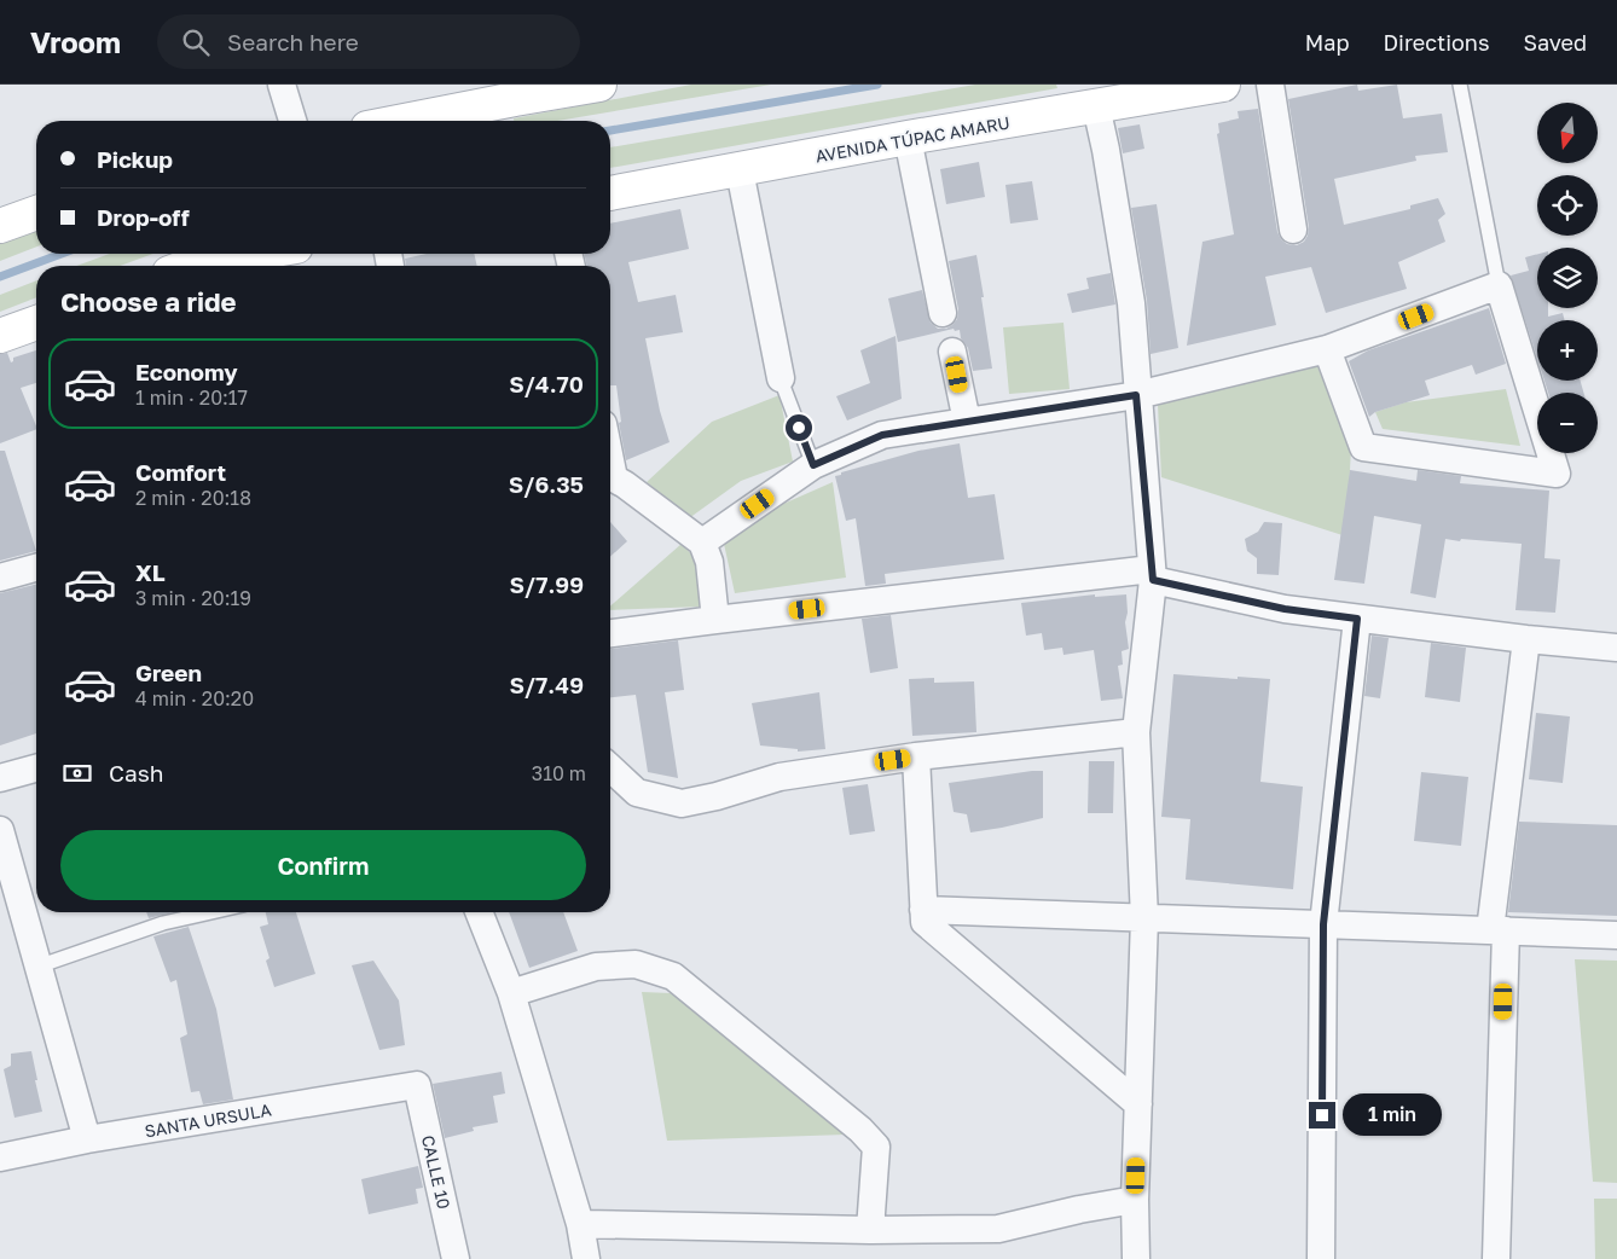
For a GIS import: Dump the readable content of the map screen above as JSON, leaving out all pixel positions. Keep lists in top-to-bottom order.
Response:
{
  "streets": {
    "street": ["AVENIDA TÚPAC AMARU", "SANTA URSULA", "CALLE 10"]
  },
  "crossings": [
    ["SANTA URSULA", "CALLE 10"]
  ],
  "north": "bottom",
  "page": {
    "header": "Vroom",
    "search": "Search here",
    "nav": ["Map", "Directions", "Saved"],
    "map_buttons": ["+", "−"],
    "banner": ["Pickup", "Drop-off"],
    "heading": "Choose a ride",
    "list": [
      {
        "name": "Economy",
        "note": "1 min · 20:17",
        "value": "S/4.70"
      },
      {
        "name": "Comfort",
        "note": "2 min · 20:18",
        "value": "S/6.35"
      },
      {
        "name": "XL",
        "note": "3 min · 20:19",
        "value": "S/7.99"
      },
      {
        "name": "Green",
        "note": "4 min · 20:20",
        "value": "S/7.49"
      }
    ],
    "pay": ["Cash", "310 m"],
    "buttons": "Confirm",
    "bubble": "1 min"
  }
}
